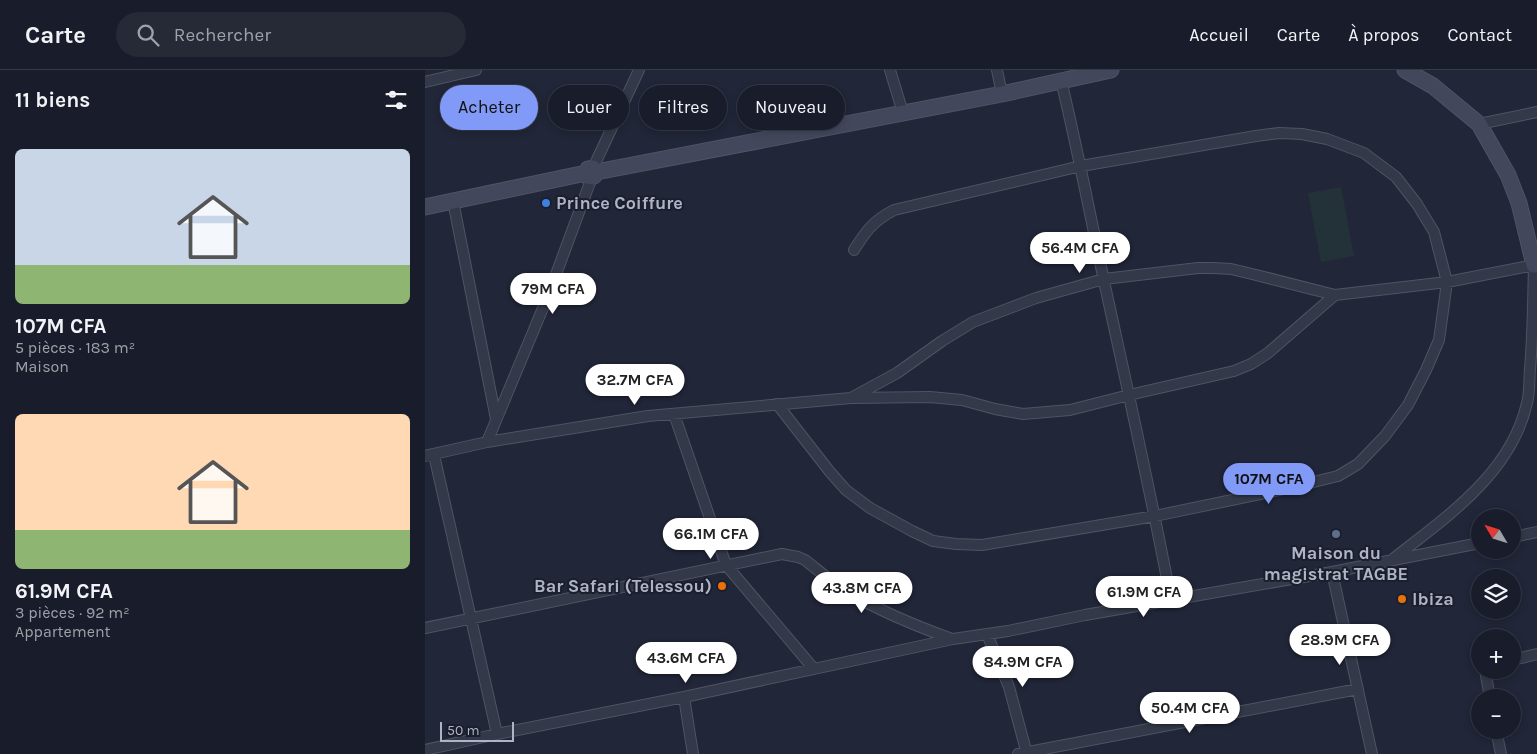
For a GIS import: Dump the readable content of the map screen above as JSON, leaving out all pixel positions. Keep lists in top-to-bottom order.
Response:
{
  "places": [
    "Prince Coiffure",
    "Maison du magistrat TAGBE",
    "Bar Safari (Telessou)",
    "Ibiza"
  ],
  "scale_bar": "50 m",
  "north": "top left",
  "page": {
    "header": "Carte",
    "search": "Rechercher",
    "nav": [
      "Accueil",
      "Carte",
      "À propos",
      "Contact"
    ],
    "heading": "11 biens",
    "chip": [
      "Acheter",
      "Louer",
      "Filtres",
      "Nouveau"
    ],
    "list": [
      {
        "name": "107M CFA",
        "note": "5 pièces · 183 m² · Maison"
      },
      {
        "name": "61.9M CFA",
        "note": "3 pièces · 92 m² · Appartement"
      }
    ],
    "price": [
      "56.4M CFA",
      "79M CFA",
      "32.7M CFA",
      "107M CFA",
      "66.1M CFA",
      "43.8M CFA",
      "61.9M CFA",
      "28.9M CFA",
      "43.6M CFA",
      "84.9M CFA",
      "50.4M CFA"
    ],
    "map_buttons": ["+", "−"],
    "scale": "50 m"
  }
}
